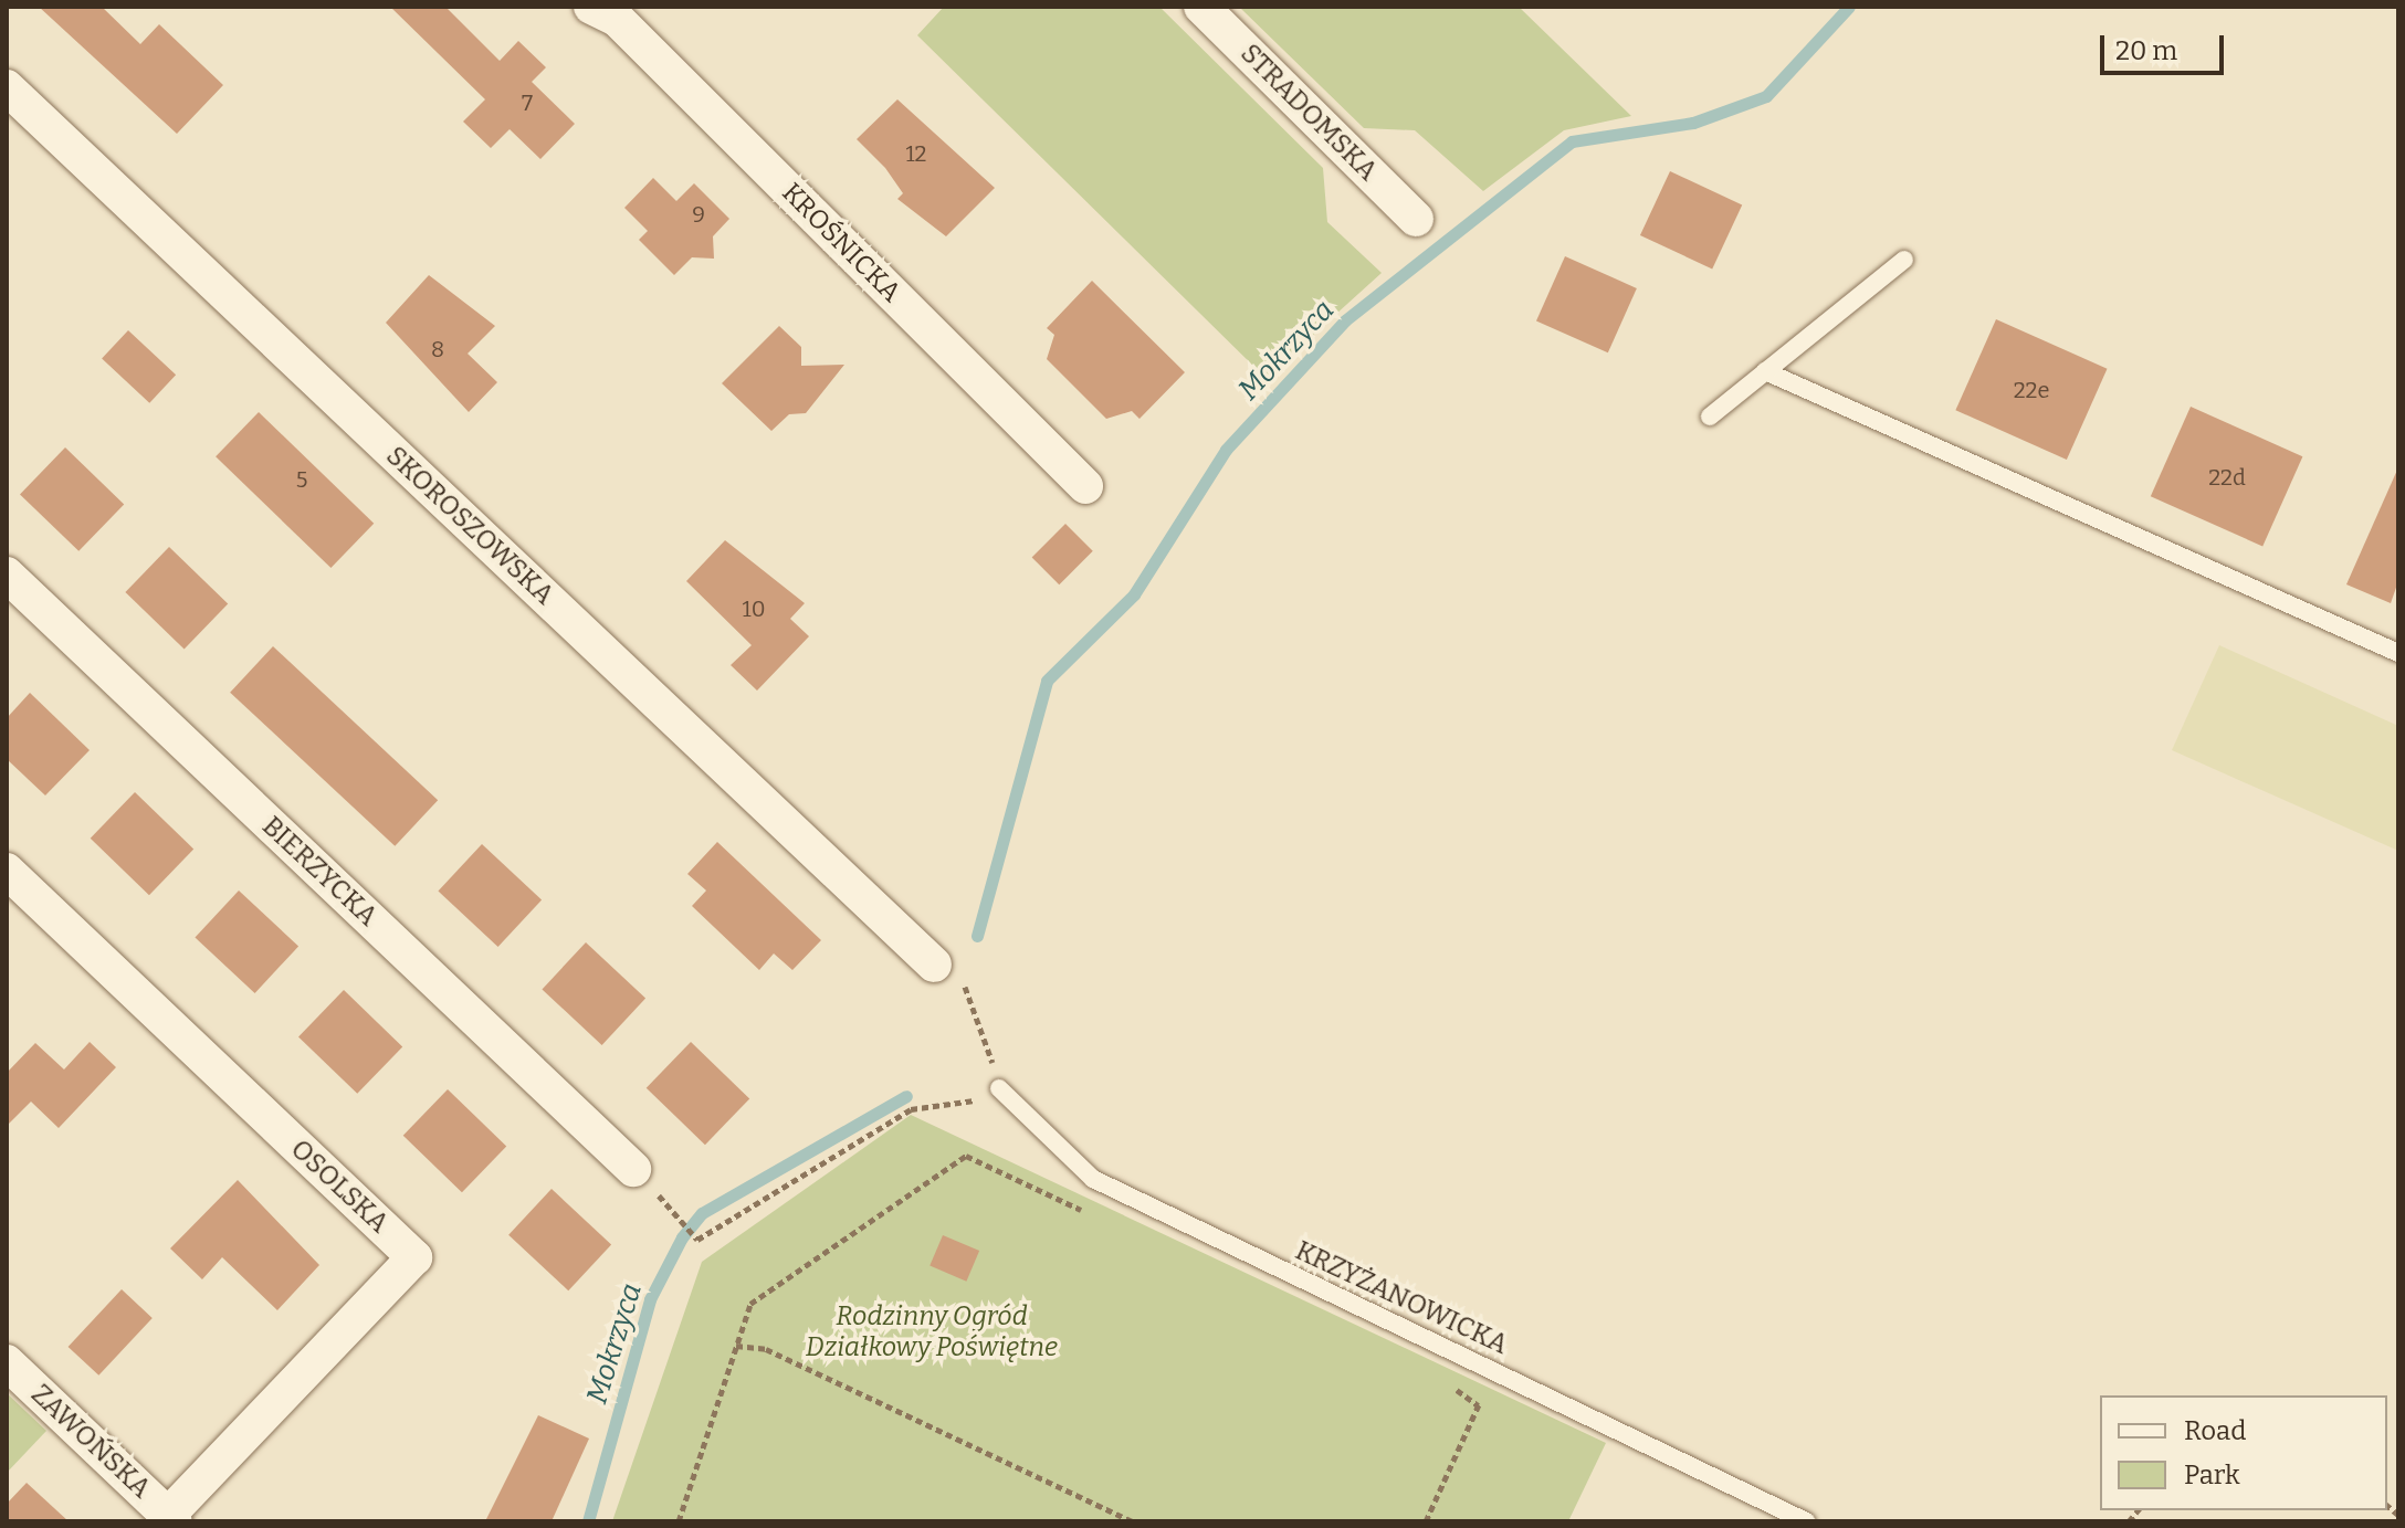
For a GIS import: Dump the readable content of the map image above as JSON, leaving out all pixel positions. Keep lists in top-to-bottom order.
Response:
{
  "streets": {
    "street": [
      "STRADOMSKA",
      "KROŚNICKA",
      "SKOROSZOWSKA",
      "BIERZYCKA",
      "OSOLSKA",
      "ZAWOŃSKA"
    ],
    "lane": ["KRZYŻANOWICKA"]
  },
  "crossings": [
    ["OSOLSKA", "ZAWOŃSKA"]
  ],
  "water": ["Mokrzyca"],
  "parks": ["Rodzinny Ogród Działkowy Poświętne"],
  "house_numbers": [
    "7",
    "12",
    "9",
    "8",
    "22e",
    "22d",
    "5",
    "10"
  ],
  "legend": ["Road", "Park"],
  "scale_bar": "20 m"
}
